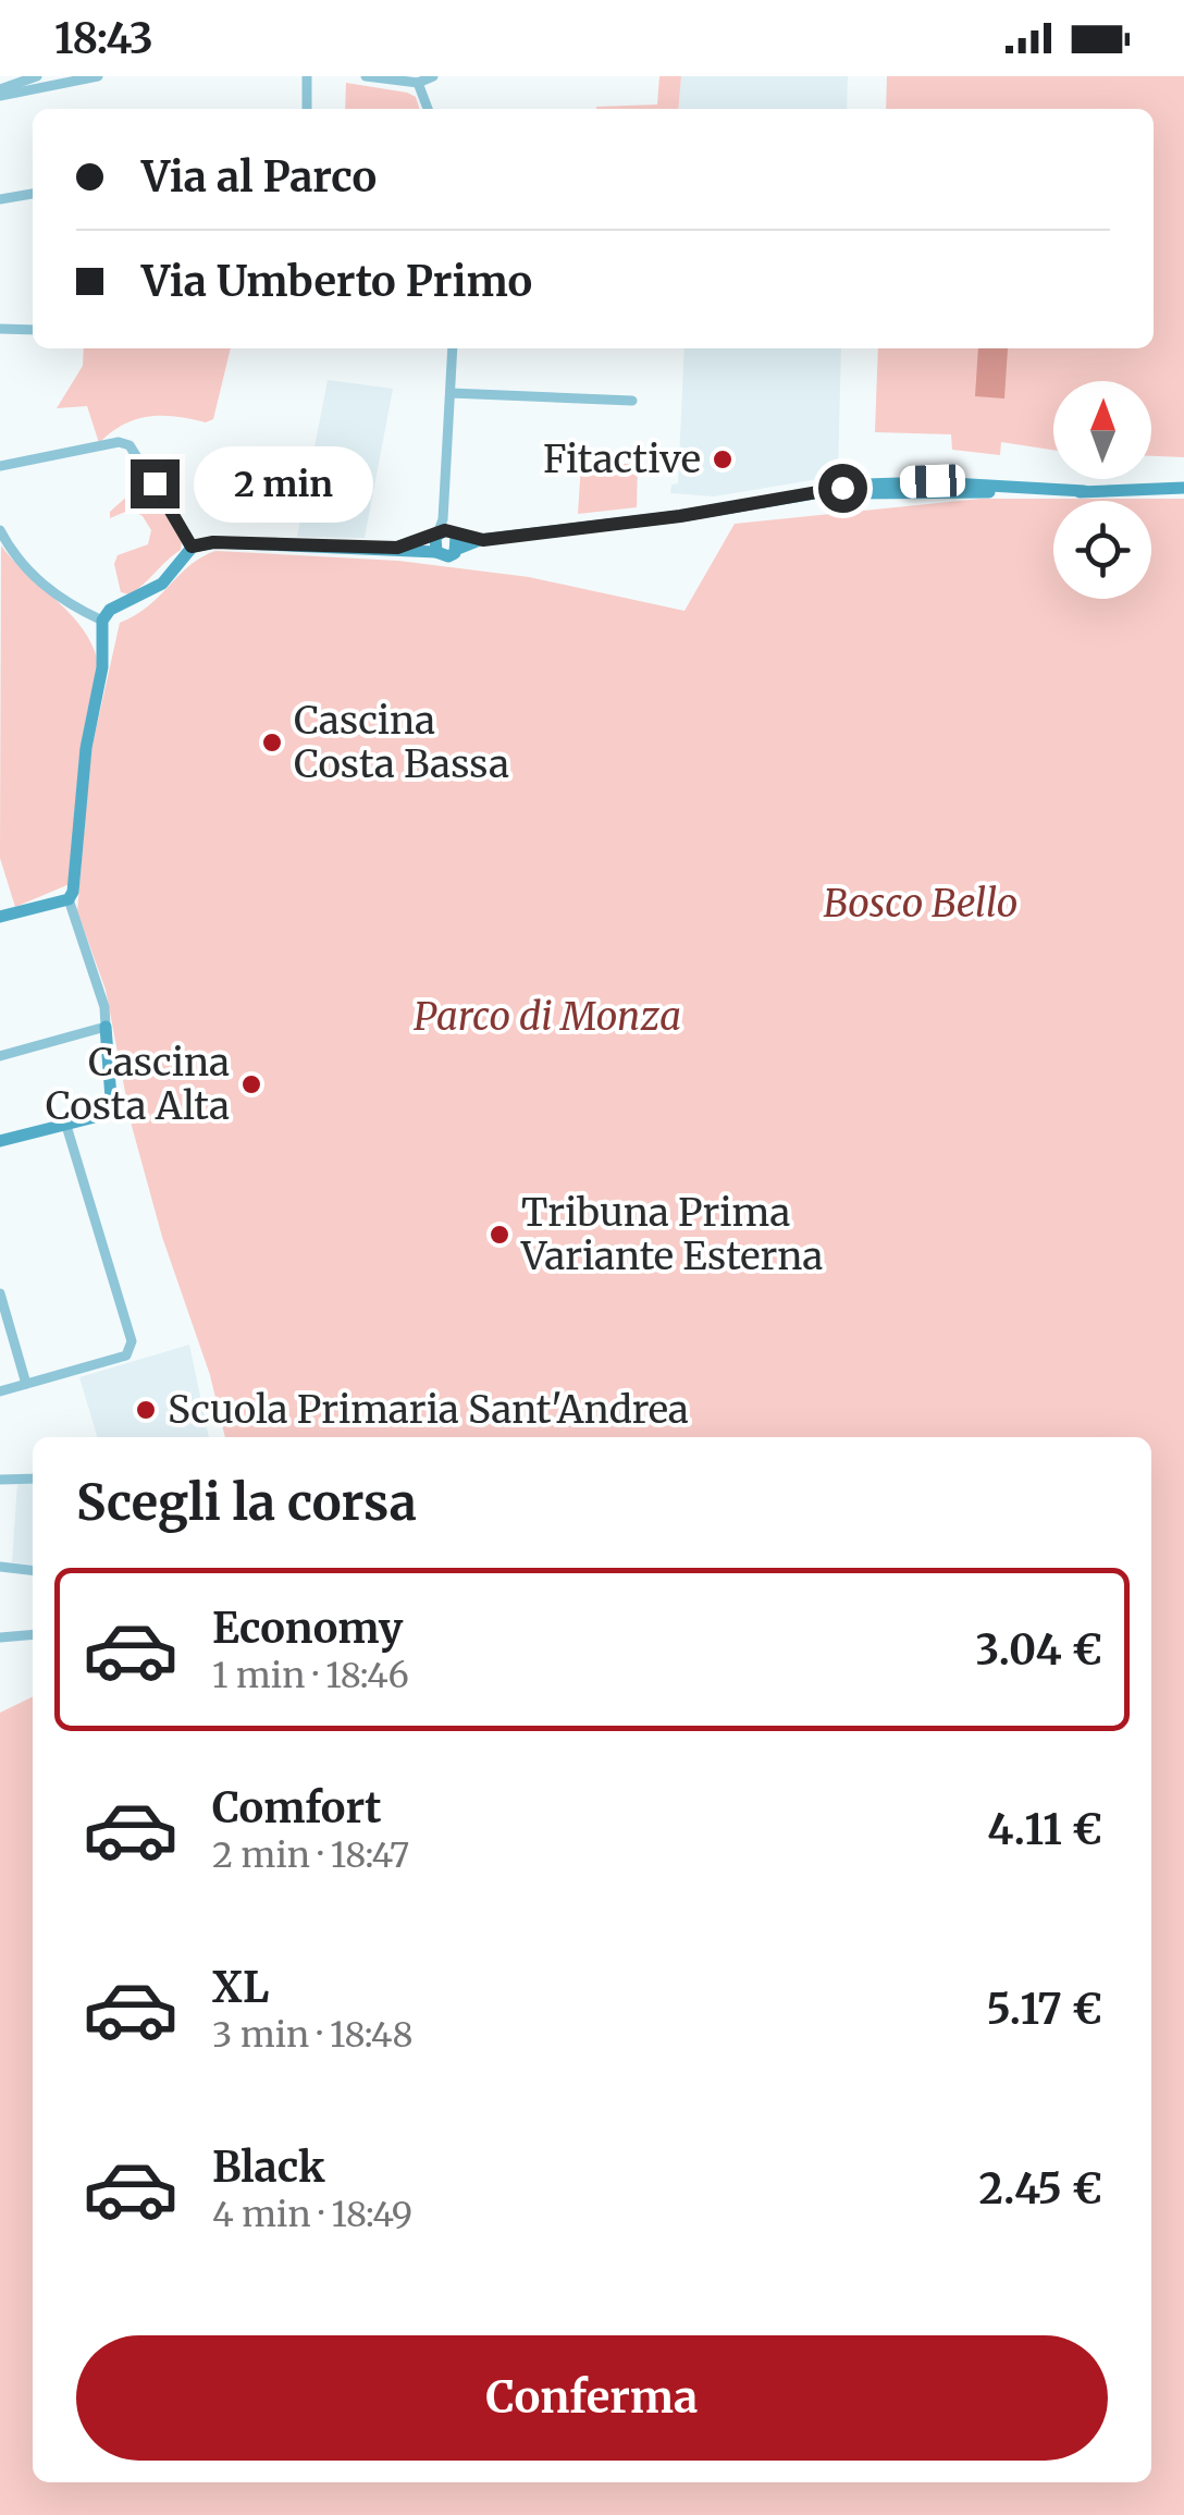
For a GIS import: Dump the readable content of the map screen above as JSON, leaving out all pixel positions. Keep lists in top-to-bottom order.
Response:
{
  "parks": ["Bosco Bello", "Parco di Monza"],
  "places": [
    "Fitactive",
    "Cascina Costa Bassa",
    "Cascina Costa Alta",
    "Tribuna Prima Variante Esterna",
    "Scuola Primaria Sant'Andrea"
  ],
  "north": "top",
  "page": {
    "status": "18:43",
    "banner": ["Via al Parco", "Via Umberto Primo"],
    "bubble": "2 min",
    "heading": "Scegli la corsa",
    "list": [
      {
        "name": "Economy",
        "note": "1 min · 18:46",
        "value": "3.04 €"
      },
      {
        "name": "Comfort",
        "note": "2 min · 18:47",
        "value": "4.11 €"
      },
      {
        "name": "XL",
        "note": "3 min · 18:48",
        "value": "5.17 €"
      },
      {
        "name": "Black",
        "note": "4 min · 18:49",
        "value": "2.45 €"
      }
    ],
    "buttons": "Conferma"
  }
}
